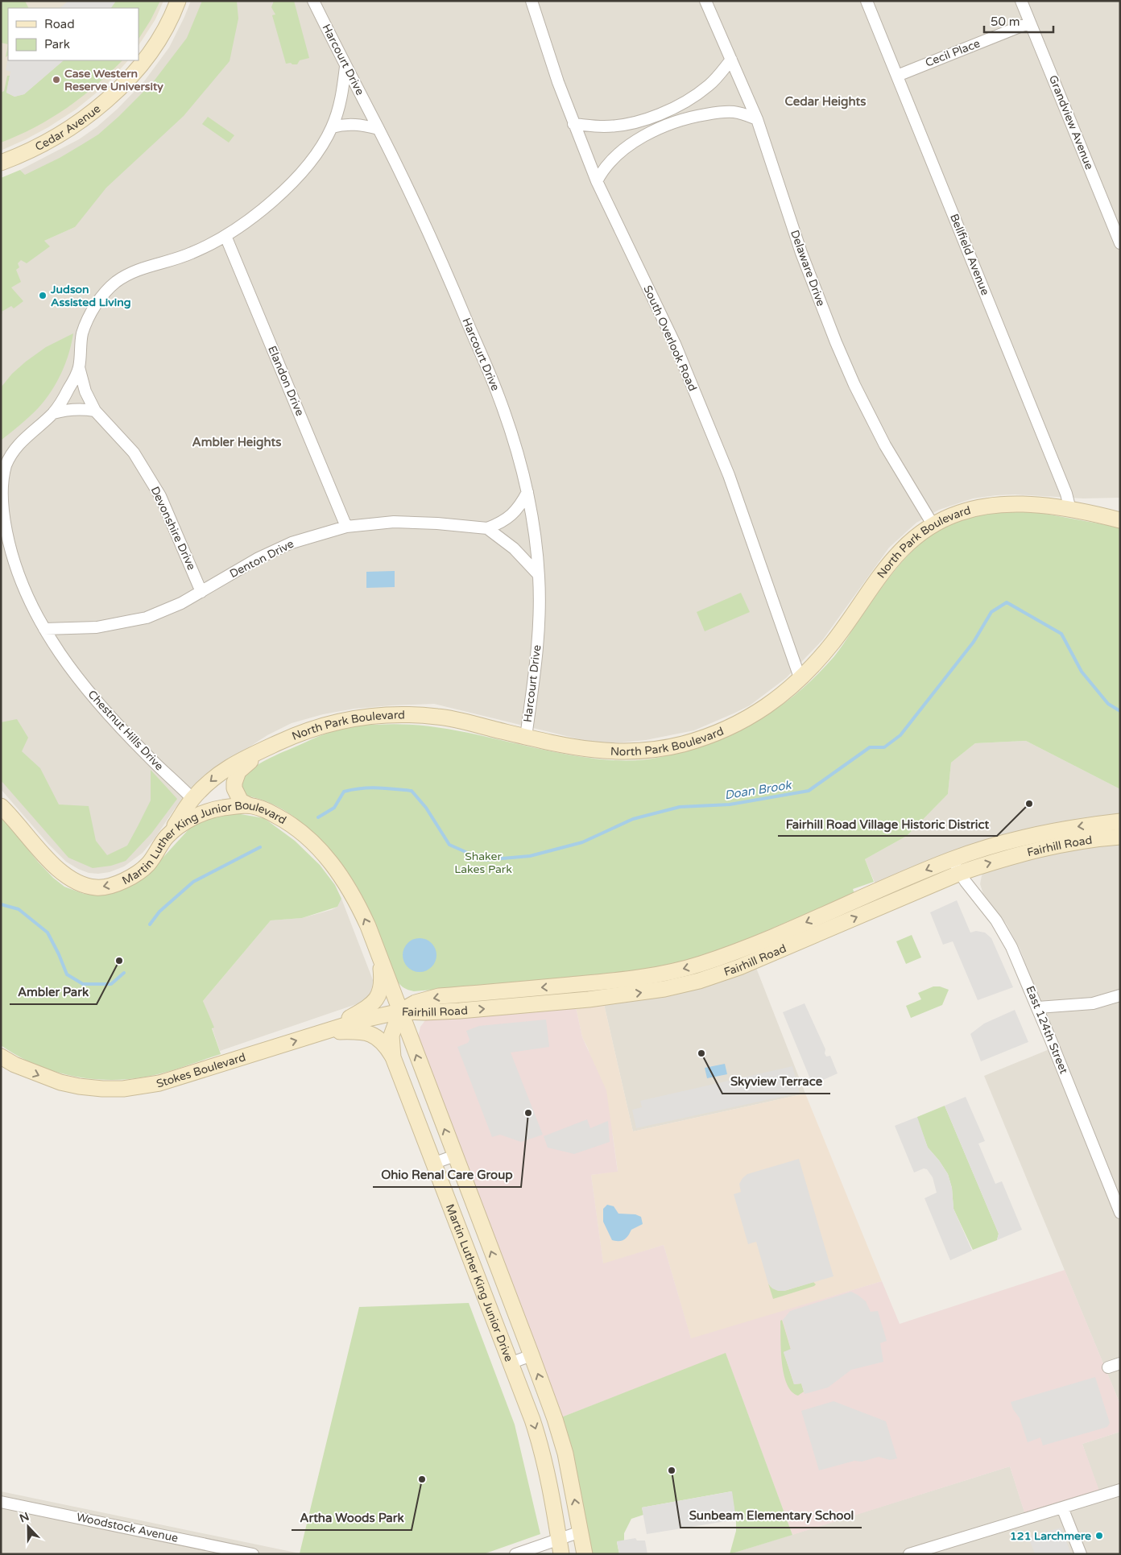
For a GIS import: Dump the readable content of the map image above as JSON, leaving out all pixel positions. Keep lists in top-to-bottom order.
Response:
{
  "streets": {
    "main road": [
      "Cedar Avenue",
      "North Park Boulevard",
      "Fairhill Road",
      "Martin Luther King Junior Boulevard",
      "Stokes Boulevard",
      "Martin Luther King Junior Drive"
    ],
    "street": [
      "Cecil Place",
      "Harcourt Drive",
      "Grandview Avenue",
      "Bellfield Avenue",
      "Delaware Drive",
      "South Overlook Road",
      "Elandon Drive",
      "Devonshire Drive",
      "Denton Drive",
      "Chestnut Hills Drive",
      "East 124th Street",
      "Woodstock Avenue"
    ]
  },
  "crossings": [
    ["Cecil Place", "Grandview Avenue"],
    ["Cecil Place", "Bellfield Avenue"],
    ["Harcourt Drive", "North Park Boulevard"],
    ["Harcourt Drive", "Chestnut Hills Drive"],
    ["Bellfield Avenue", "North Park Boulevard"],
    ["Delaware Drive", "North Park Boulevard"],
    ["South Overlook Road", "North Park Boulevard"],
    ["Elandon Drive", "Denton Drive"],
    ["Elandon Drive", "Chestnut Hills Drive"],
    ["Devonshire Drive", "Denton Drive"],
    ["Devonshire Drive", "Chestnut Hills Drive"],
    ["North Park Boulevard", "Chestnut Hills Drive"],
    ["North Park Boulevard", "Martin Luther King Junior Boulevard"],
    ["Denton Drive", "Chestnut Hills Drive"],
    ["Fairhill Road", "Martin Luther King Junior Boulevard"],
    ["Fairhill Road", "East 124th Street"],
    ["Fairhill Road", "Stokes Boulevard"],
    ["Fairhill Road", "Martin Luther King Junior Drive"],
    ["Martin Luther King Junior Boulevard", "Stokes Boulevard"],
    ["Martin Luther King Junior Boulevard", "Martin Luther King Junior Drive"],
    ["Stokes Boulevard", "Martin Luther King Junior Drive"]
  ],
  "one_way": ["Martin Luther King Junior Boulevard", "Stokes Boulevard"],
  "districts": ["Cedar Heights", "Ambler Heights"],
  "water": ["Doan Brook"],
  "parks": ["Shaker Lakes Park"],
  "places": [
    "Case Western Reserve University",
    "Judson Assisted Living",
    "Fairhill Road Village Historic District",
    "Ambler Park",
    "Skyview Terrace",
    "Ohio Renal Care Group",
    "Sunbeam Elementary School",
    "Artha Woods Park",
    "121 Larchmere"
  ],
  "legend": ["Road", "Park"],
  "scale_bar": "50 m",
  "north": "top"
}
